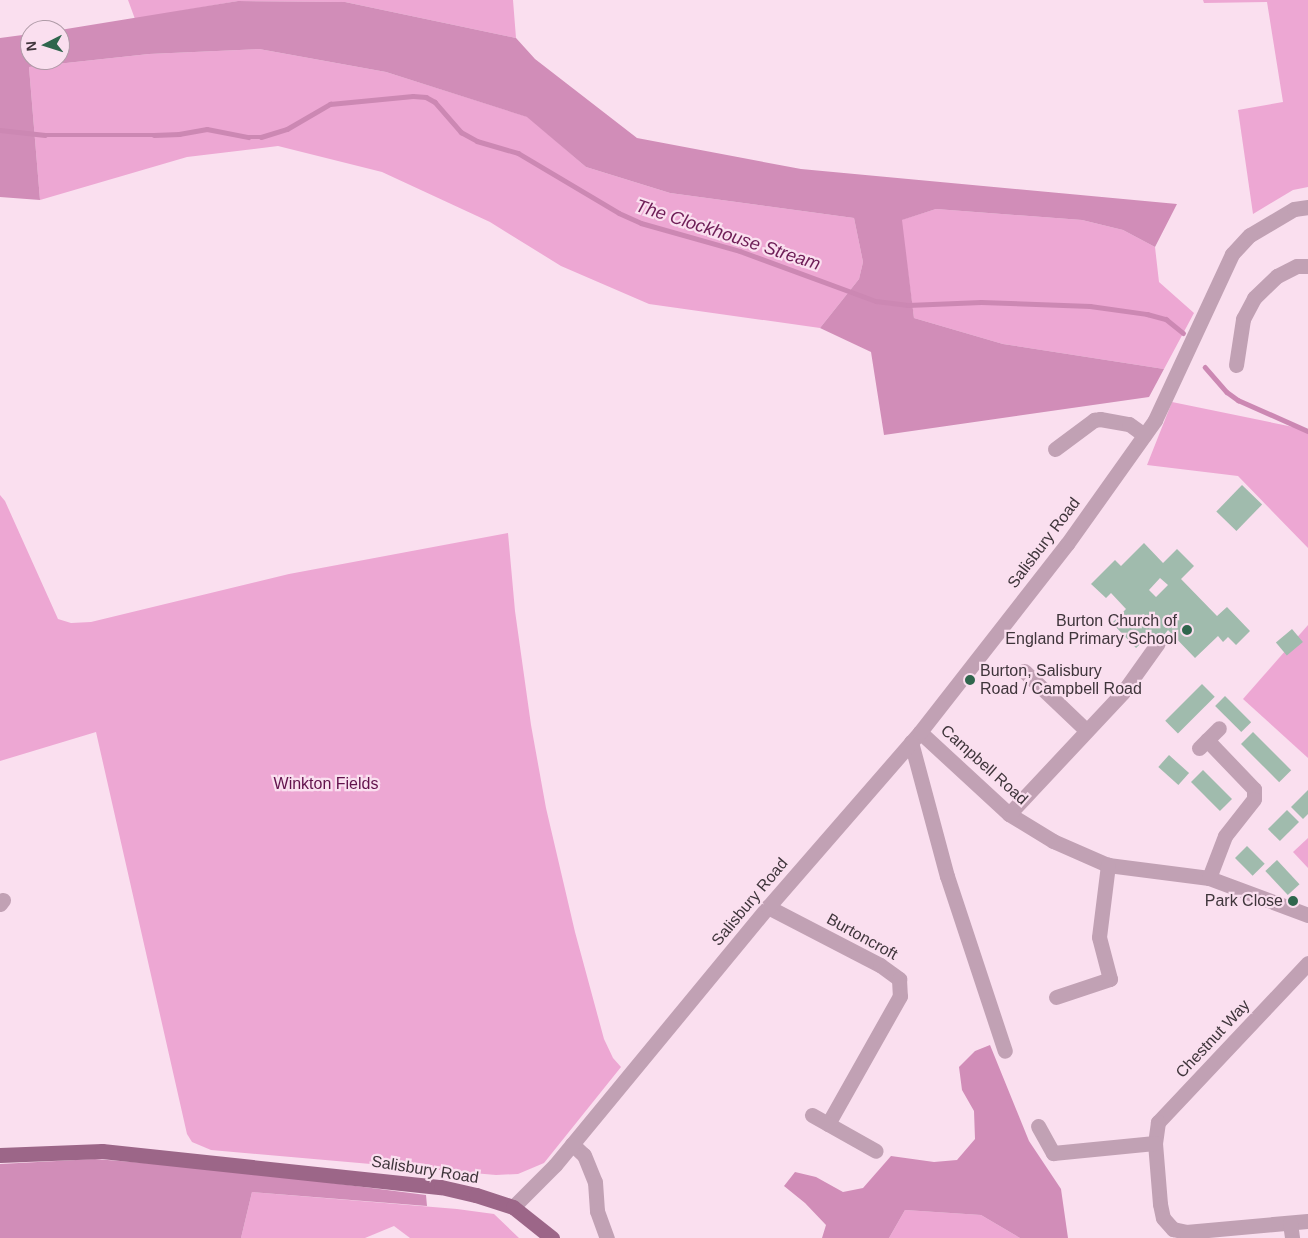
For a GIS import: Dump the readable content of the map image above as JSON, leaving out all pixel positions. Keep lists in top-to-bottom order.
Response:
{
  "streets": {
    "main road": ["Salisbury Road"],
    "street": ["Campbell Road", "Burtoncroft", "Chestnut Way"]
  },
  "crossings": [
    ["Salisbury Road", "Campbell Road"],
    ["Salisbury Road", "Burtoncroft"]
  ],
  "water": ["The Clockhouse Stream"],
  "parks": ["Winkton Fields"],
  "places": ["Burton Church of England Primary School", "Burton, Salisbury Road / Campbell Road", "Park Close"],
  "north": "left"
}
